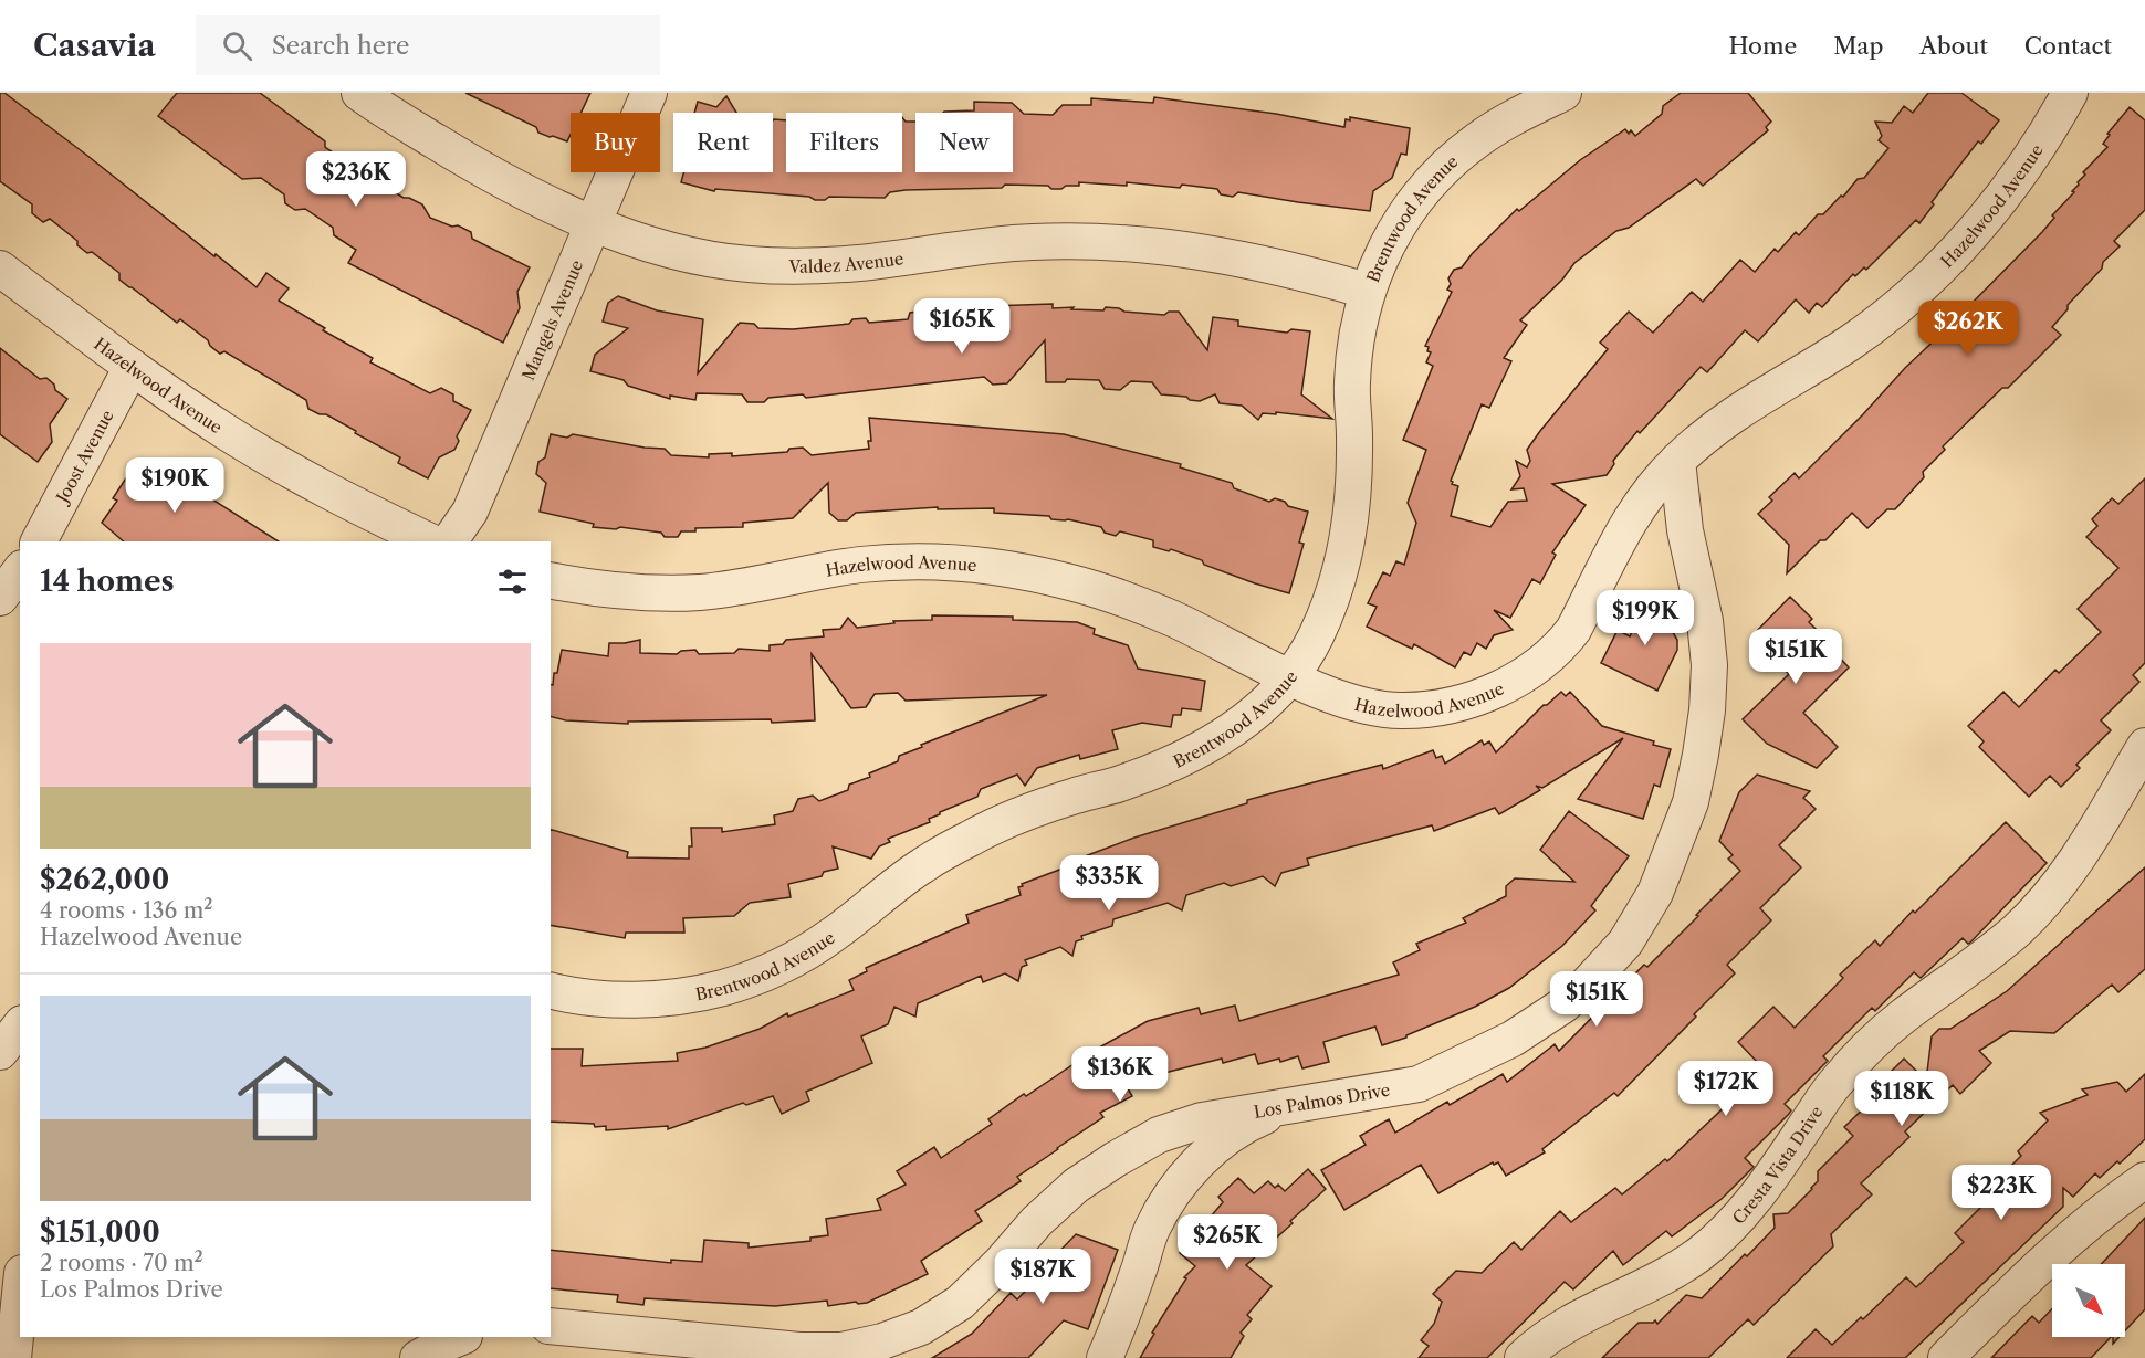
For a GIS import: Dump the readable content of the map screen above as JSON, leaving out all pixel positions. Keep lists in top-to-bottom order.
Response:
{
  "streets": {
    "street": [
      "Hazelwood Avenue",
      "Brentwood Avenue",
      "Valdez Avenue",
      "Mangels Avenue",
      "Joost Avenue",
      "Los Palmos Drive",
      "Cresta Vista Drive"
    ]
  },
  "crossings": [
    ["Hazelwood Avenue", "Brentwood Avenue"],
    ["Hazelwood Avenue", "Joost Avenue"],
    ["Hazelwood Avenue", "Los Palmos Drive"],
    ["Brentwood Avenue", "Valdez Avenue"],
    ["Valdez Avenue", "Mangels Avenue"]
  ],
  "north": "bottom right",
  "page": {
    "header": "Casavia",
    "search": "Search here",
    "nav": [
      "Home",
      "Map",
      "About",
      "Contact"
    ],
    "chip": [
      "Buy",
      "Rent",
      "Filters",
      "New"
    ],
    "price": [
      "$236K",
      "$165K",
      "$262K",
      "$190K",
      "$199K",
      "$151K",
      "$335K",
      "$151K",
      "$136K",
      "$172K",
      "$118K",
      "$223K",
      "$265K",
      "$187K"
    ],
    "heading": "14 homes",
    "list": [
      {
        "name": "$262,000",
        "note": "4 rooms · 136 m² · Hazelwood Avenue"
      },
      {
        "name": "$151,000",
        "note": "2 rooms · 70 m² · Los Palmos Drive"
      }
    ]
  }
}
